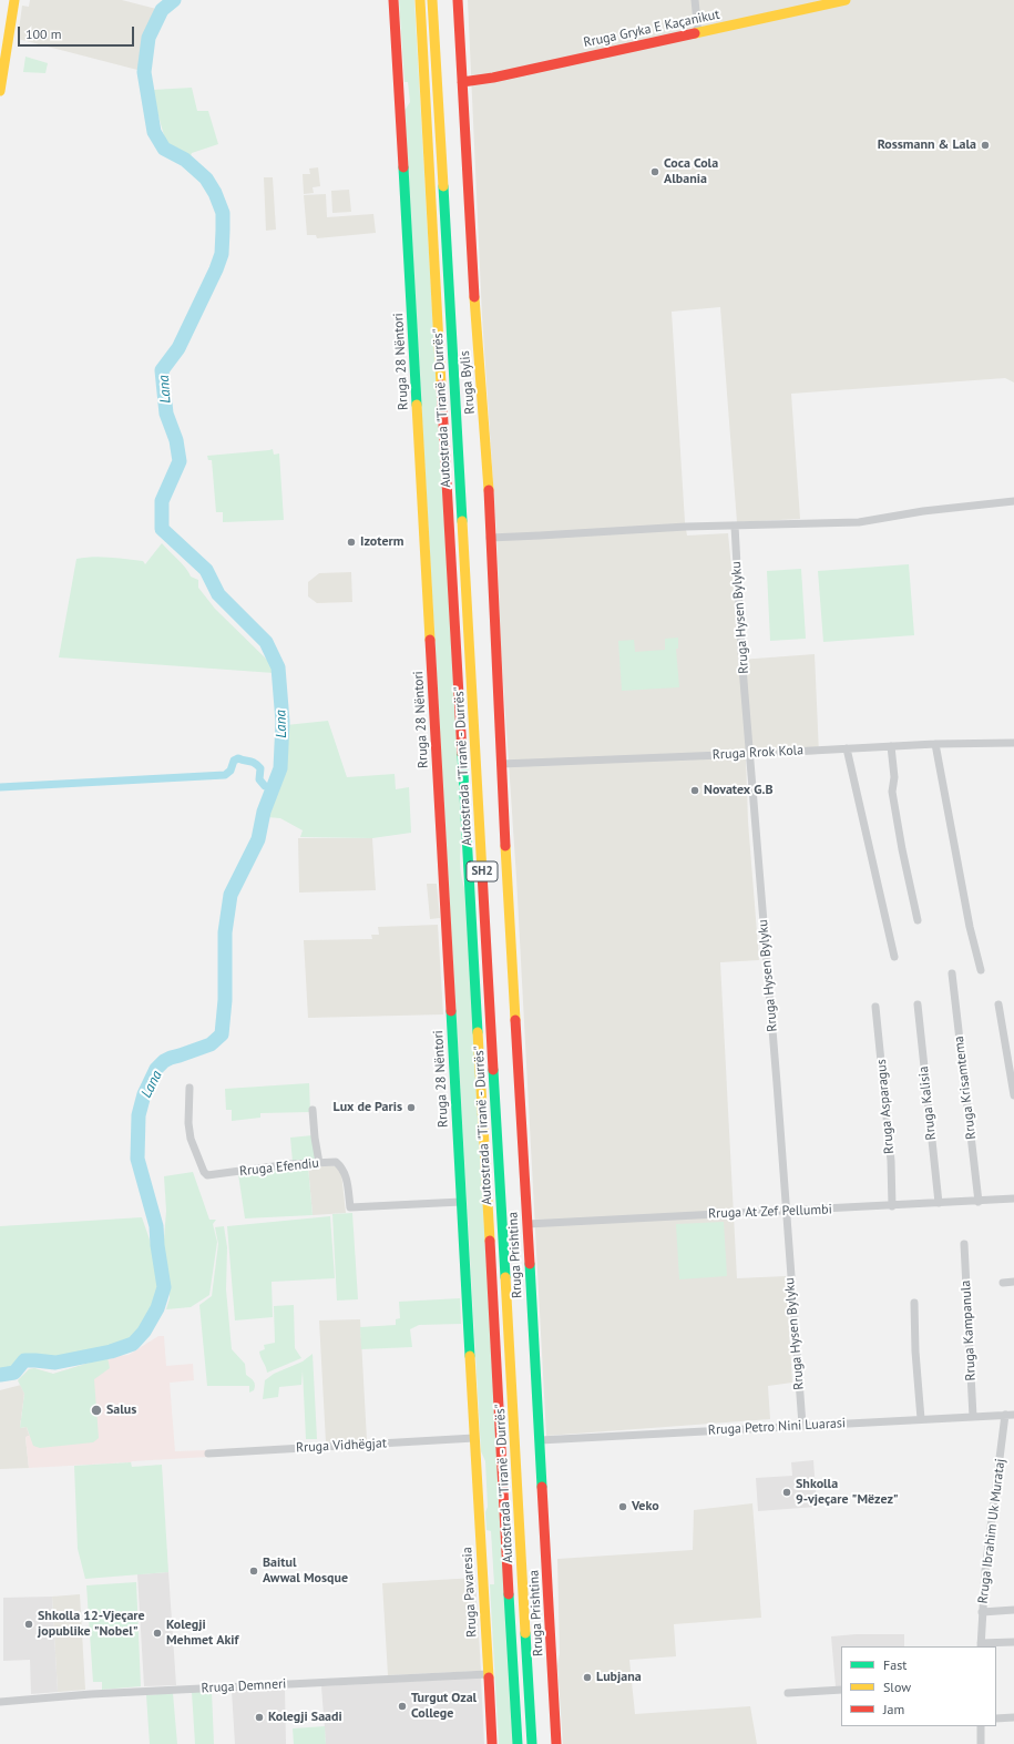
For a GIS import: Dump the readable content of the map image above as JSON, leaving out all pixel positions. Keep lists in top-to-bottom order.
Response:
{
  "streets": {
    "main road": [
      "Rruga Gryka E Kaçanikut",
      "Rruga 28 Nëntori",
      "Rruga Bylis",
      "Autostrada \"Tiranë - Durrës\"",
      "SH2",
      "Rruga Prishtina",
      "Rruga Pavaresia"
    ],
    "street": [
      "Rruga Hysen Bylyku",
      "Rruga Rrok Kola",
      "Rruga Krisamtema",
      "Rruga Kalisia",
      "Rruga Asparagus",
      "Rruga Efendiu",
      "Rruga At Zef Pellumbi",
      "Rruga Kampanula",
      "Rruga Petro Nini Luarasi",
      "Rruga Vidhëgjat",
      "Rruga Ibrahim Uk Murataj",
      "Rruga Demneri"
    ]
  },
  "crossings": [
    ["Rruga Gryka E Kaçanikut", "Rruga Bylis"],
    ["Rruga 28 Nëntori", "Rruga Efendiu"],
    ["Rruga 28 Nëntori", "Rruga Vidhëgjat"],
    ["Rruga 28 Nëntori", "Rruga Pavaresia"],
    ["Rruga Bylis", "Rruga Rrok Kola"],
    ["Rruga Bylis", "Rruga Prishtina"],
    ["Rruga Hysen Bylyku", "Rruga Rrok Kola"],
    ["Rruga Hysen Bylyku", "Rruga At Zef Pellumbi"],
    ["Rruga Hysen Bylyku", "Rruga Petro Nini Luarasi"],
    ["Rruga Rrok Kola", "Rruga Prishtina"],
    ["Rruga Krisamtema", "Rruga At Zef Pellumbi"],
    ["Rruga Kalisia", "Rruga At Zef Pellumbi"],
    ["Rruga Asparagus", "Rruga At Zef Pellumbi"],
    ["Rruga At Zef Pellumbi", "Rruga Prishtina"],
    ["Rruga Prishtina", "Rruga Petro Nini Luarasi"],
    ["Rruga Kampanula", "Rruga Petro Nini Luarasi"],
    ["Rruga Petro Nini Luarasi", "Rruga Ibrahim Uk Murataj"],
    ["Rruga Vidhëgjat", "Rruga Pavaresia"],
    ["Rruga Pavaresia", "Rruga Demneri"]
  ],
  "water": ["Lana"],
  "places": [
    "Rossmann & Lala",
    "Coca Cola Albania",
    "Izoterm",
    "Novatex G.B",
    "Lux de Paris",
    "Salus",
    "Shkolla 9-vjeçare \"Mëzez\"",
    "Veko",
    "Baitul Awwal Mosque",
    "Shkolla 12-Vjeçare jopublike \"Nobel\"",
    "Kolegji Mehmet Akif",
    "Lubjana",
    "Turgut Ozal College",
    "Kolegji Saadi"
  ],
  "legend": ["Fast", "Slow", "Jam"],
  "scale_bar": "100 m"
}
